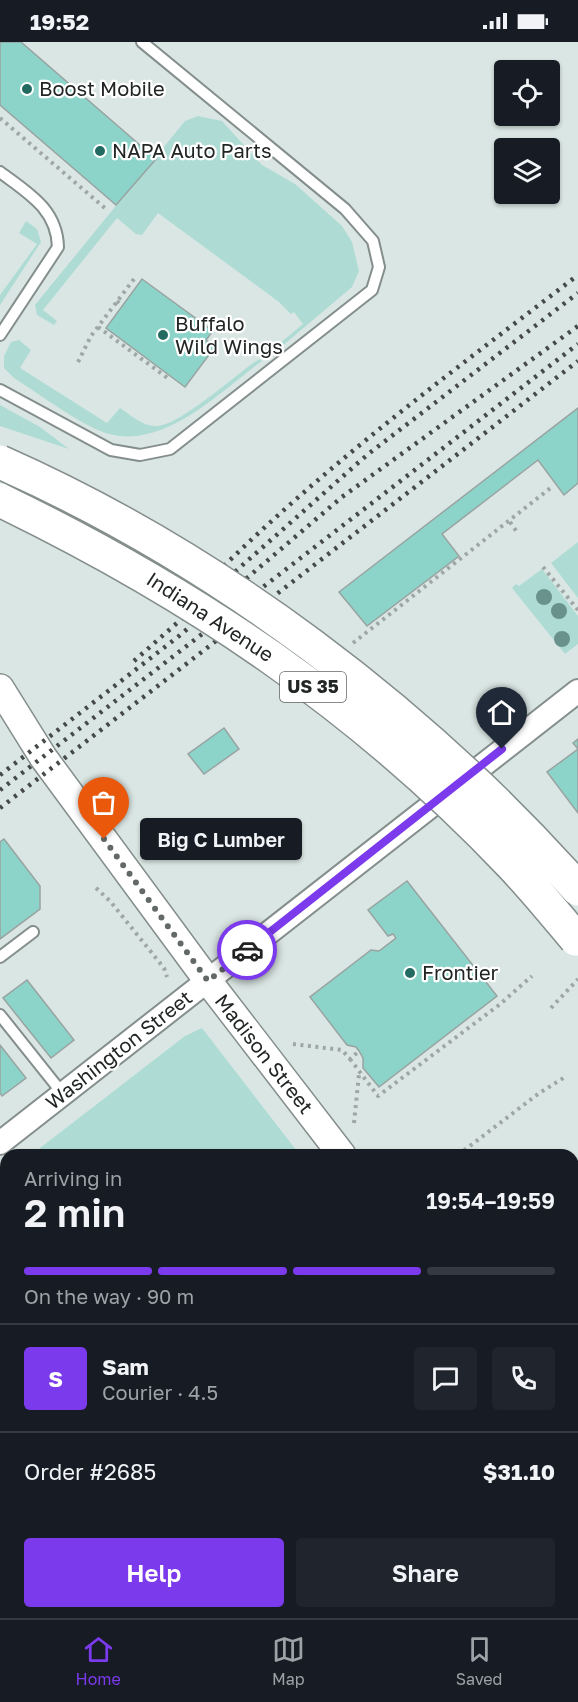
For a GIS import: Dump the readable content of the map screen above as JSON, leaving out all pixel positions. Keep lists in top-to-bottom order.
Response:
{
  "streets": {
    "main road": ["Indiana Avenue", "US 35"],
    "street": ["Washington Street", "Madison Street"]
  },
  "crossings": [
    ["Washington Street", "Madison Street"]
  ],
  "places": [
    "Boost Mobile",
    "NAPA Auto Parts",
    "Buffalo Wild Wings",
    "Big C Lumber",
    "Frontier"
  ],
  "page": {
    "status": "19:52",
    "bubble": "Big C Lumber",
    "heading": ["2 min", "Arriving in", "19:54–19:59"],
    "panel": [
      "Sam",
      "Courier · 4.5",
      "Order #2685",
      "$31.10"
    ],
    "bar": "On the way · 90 m",
    "round": "S",
    "buttons": ["Help", "Share"],
    "tabs": ["Home", "Map", "Saved"]
  }
}
